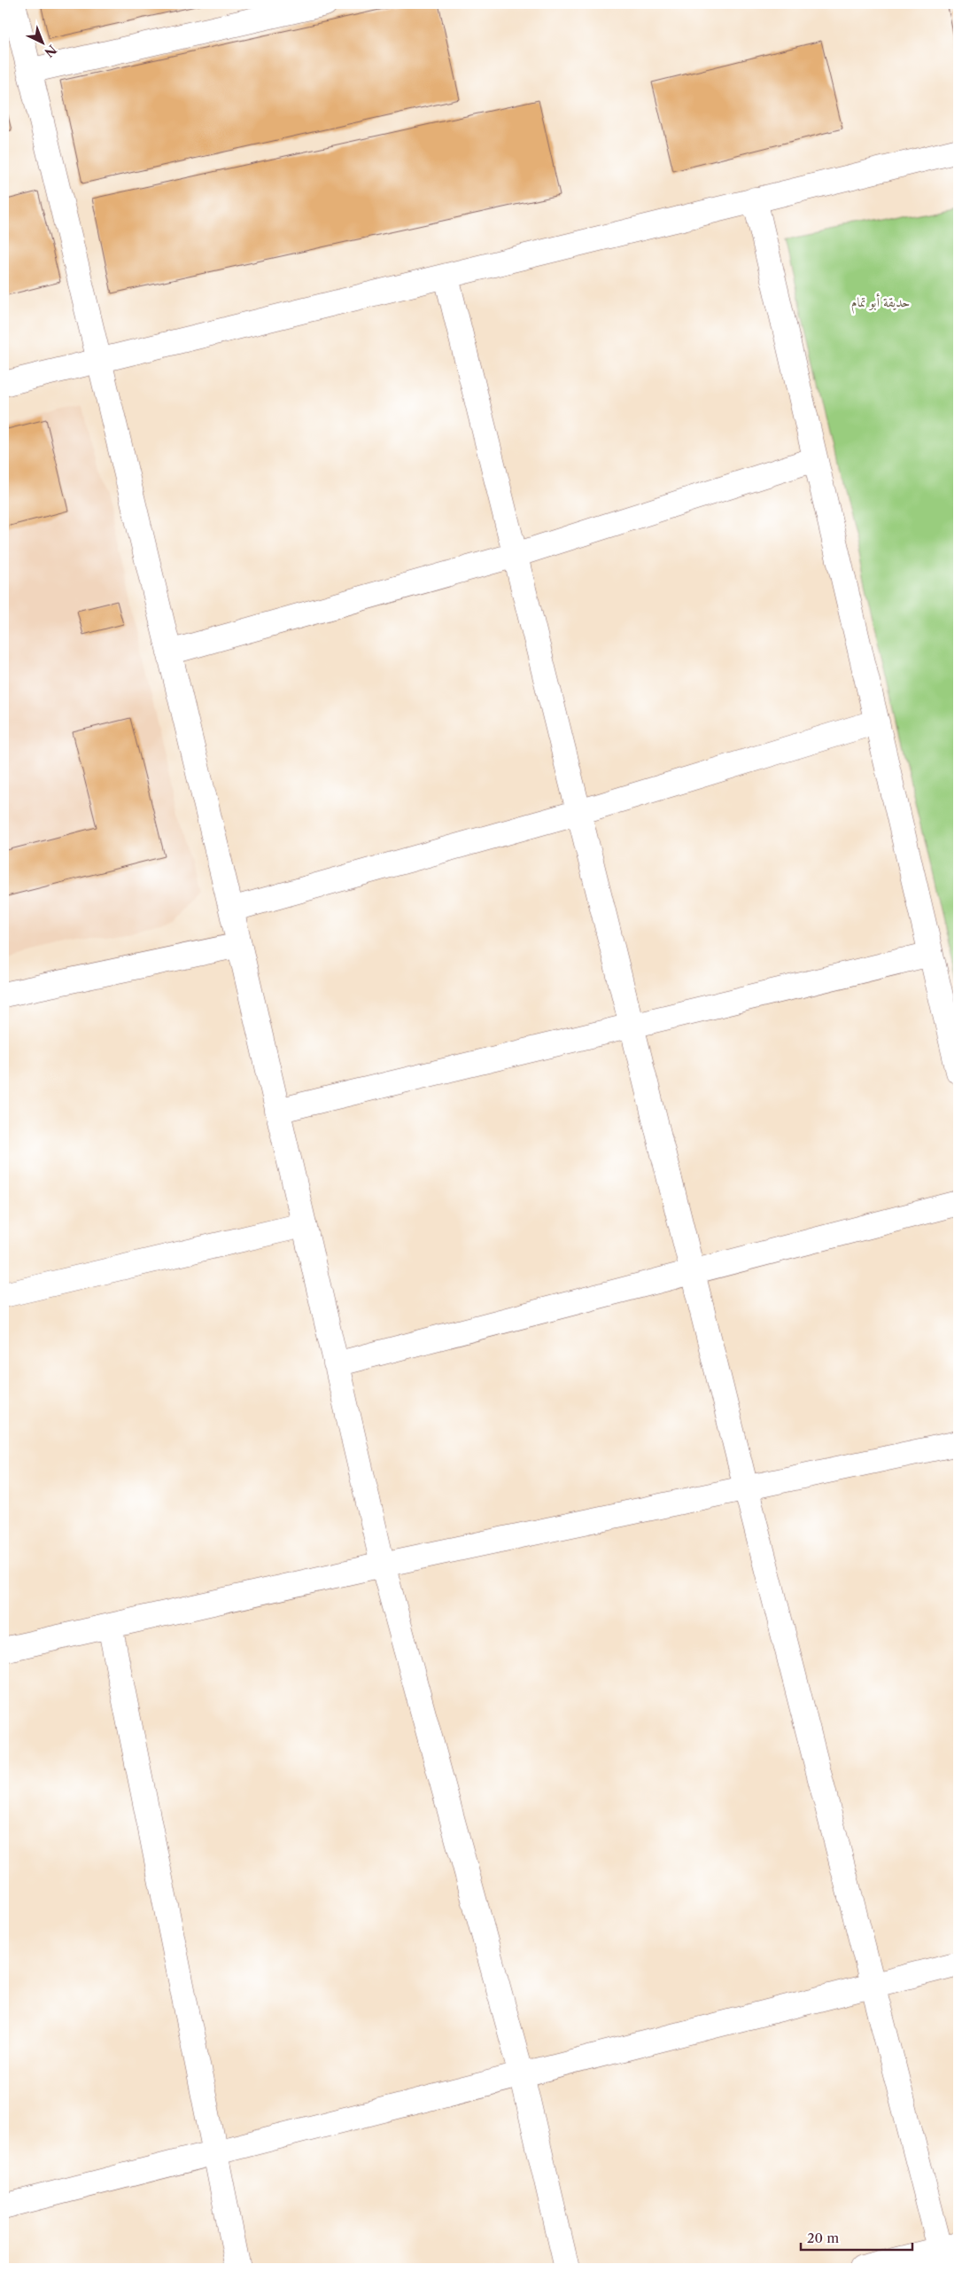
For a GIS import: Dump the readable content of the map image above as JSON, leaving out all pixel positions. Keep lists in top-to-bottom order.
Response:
{
  "parks": ["حديقة أبو تمام"],
  "scale_bar": "20 m",
  "north": "bottom right"
}
